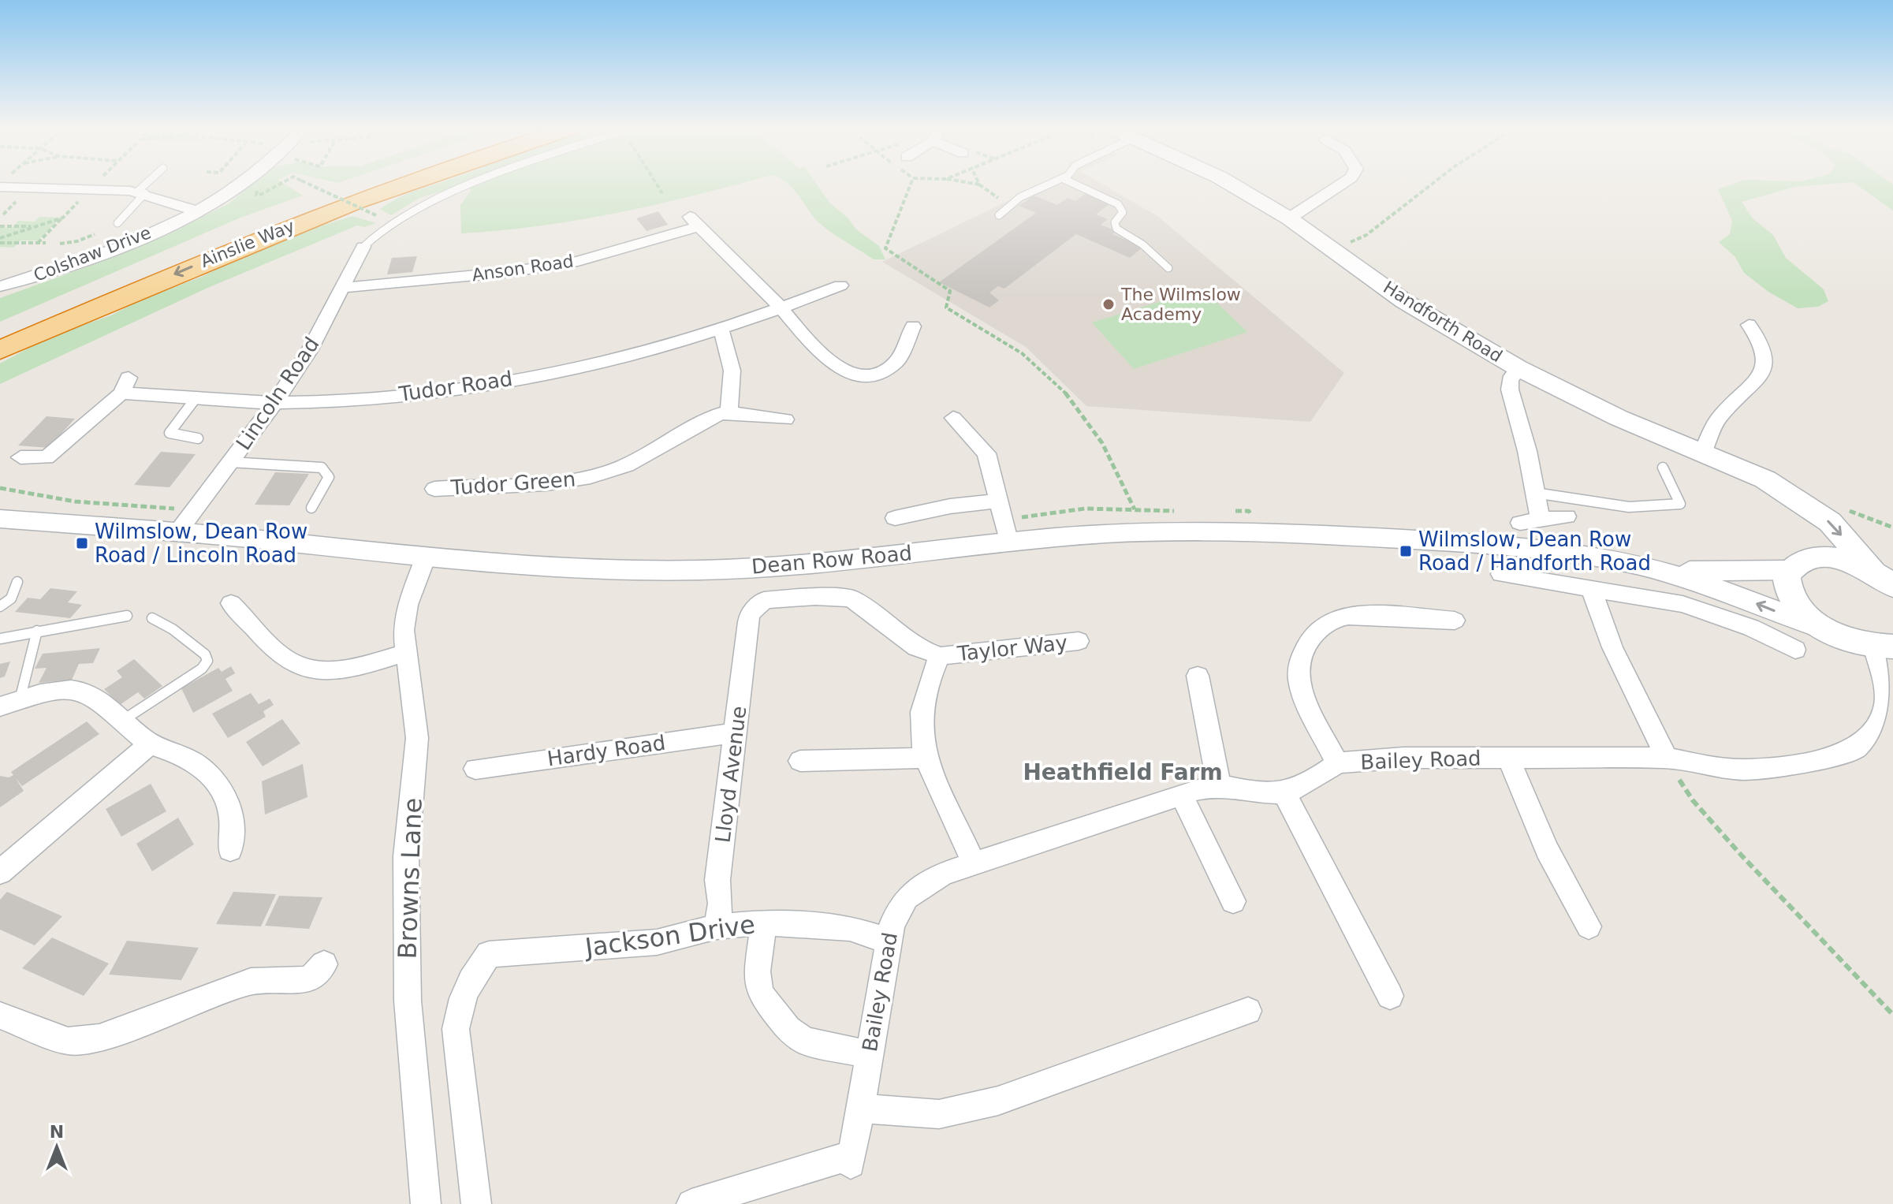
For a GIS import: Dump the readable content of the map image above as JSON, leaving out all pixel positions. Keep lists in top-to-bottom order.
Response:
{
  "streets": {
    "highway": ["Ainslie Way"],
    "main road": ["Handforth Road"],
    "street": [
      "Colshaw Drive",
      "Anson Road",
      "Tudor Road",
      "Lincoln Road",
      "Tudor Green",
      "Dean Row Road",
      "Taylor Way",
      "Hardy Road",
      "Bailey Road",
      "Lloyd Avenue",
      "Browns Lane",
      "Jackson Drive"
    ]
  },
  "crossings": [
    ["Anson Road", "Tudor Road"],
    ["Anson Road", "Lincoln Road"],
    ["Tudor Road", "Lincoln Road"],
    ["Lincoln Road", "Dean Row Road"],
    ["Dean Row Road", "Browns Lane"],
    ["Taylor Way", "Bailey Road"],
    ["Taylor Way", "Lloyd Avenue"],
    ["Hardy Road", "Lloyd Avenue"],
    ["Bailey Road", "Jackson Drive"],
    ["Lloyd Avenue", "Jackson Drive"]
  ],
  "districts": ["Heathfield Farm"],
  "places": {
    "other": ["The Wilmslow Academy"],
    "transit": ["Wilmslow, Dean Row Road / Lincoln Road", "Wilmslow, Dean Row Road / Handforth Road"]
  },
  "north": "top"
}
